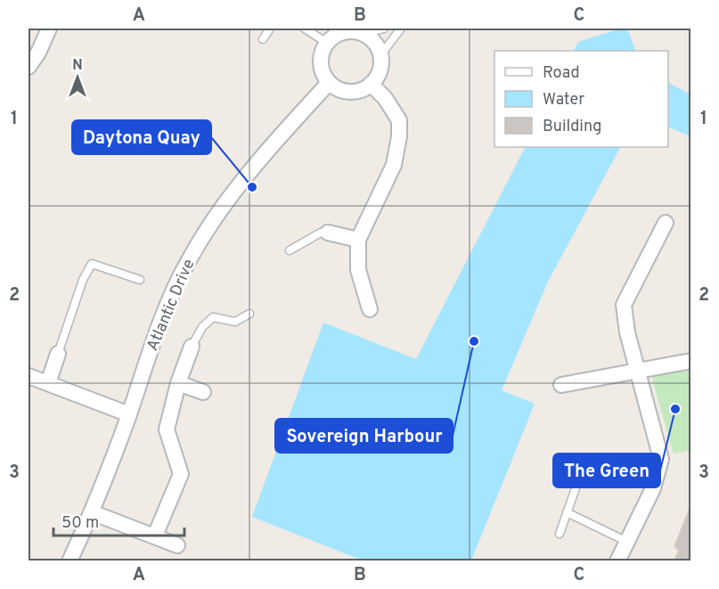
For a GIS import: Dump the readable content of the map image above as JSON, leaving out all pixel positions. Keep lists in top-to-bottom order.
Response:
{
  "streets": {
    "street": ["Atlantic Drive"]
  },
  "places": ["Daytona Quay", "Sovereign Harbour", "The Green"],
  "legend": ["Road", "Water", "Building"],
  "scale_bar": "50 m",
  "north": "top",
  "grid": {
    "columns": ["A", "B", "C"],
    "rows": ["1", "2", "3"]
  }
}
